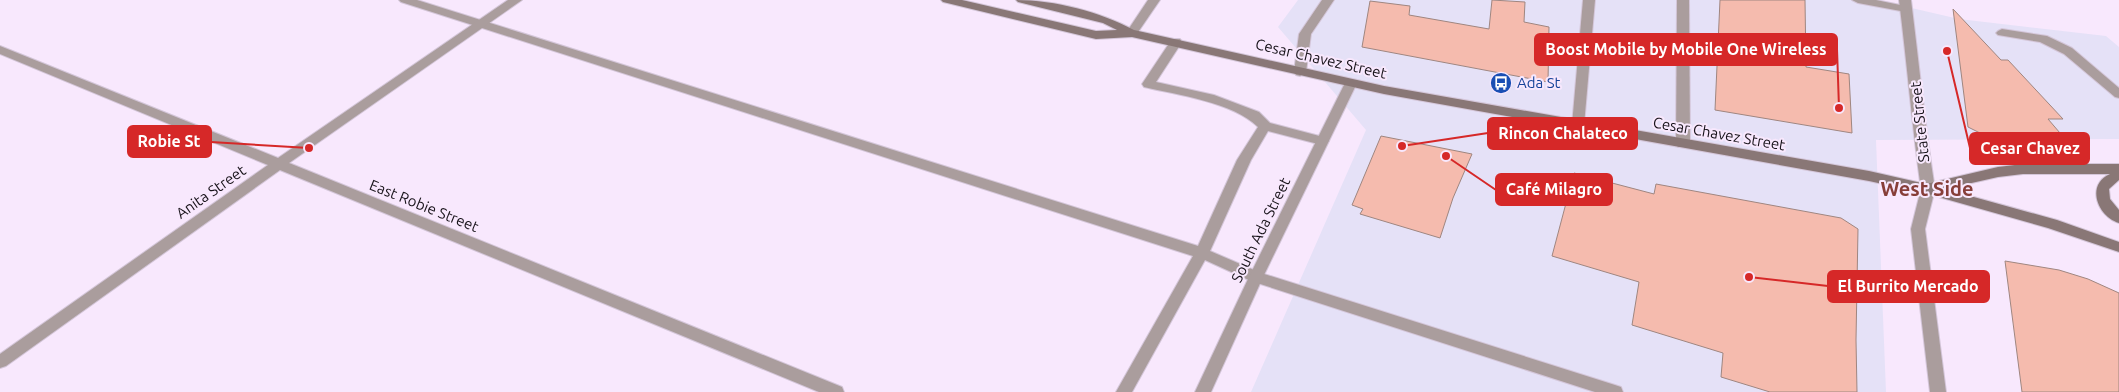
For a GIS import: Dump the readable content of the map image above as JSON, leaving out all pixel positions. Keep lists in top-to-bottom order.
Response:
{
  "streets": {
    "main road": ["Cesar Chavez Street"],
    "street": [
      "State Street",
      "Anita Street",
      "East Robie Street",
      "South Ada Street"
    ]
  },
  "crossings": [
    ["Cesar Chavez Street", "State Street"],
    ["Cesar Chavez Street", "South Ada Street"],
    ["Anita Street", "East Robie Street"]
  ],
  "districts": ["West Side"],
  "places": {
    "other": [
      "Cesar Chavez",
      "Boost Mobile by Mobile One Wireless",
      "Rincon Chalateco",
      "Robie St",
      "Café Milagro",
      "El Burrito Mercado"
    ],
    "bus stop": ["Ada St"]
  }
}
